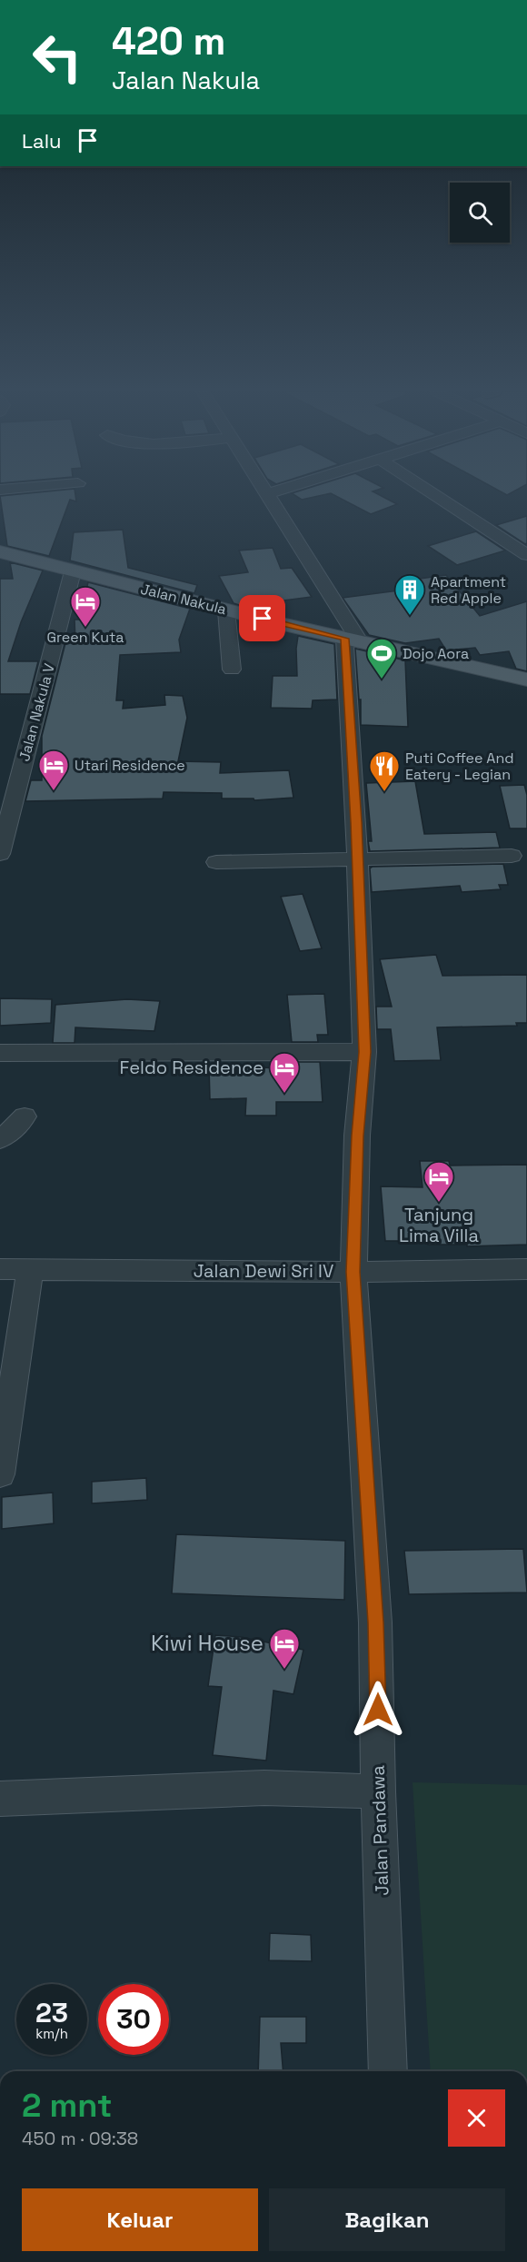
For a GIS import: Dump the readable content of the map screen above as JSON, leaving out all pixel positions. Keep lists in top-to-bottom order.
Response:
{
  "streets": {
    "main road": ["Jalan Nakula"],
    "street": ["Jalan Nakula V", "Jalan Dewi Sri IV", "Jalan Pandawa"]
  },
  "crossings": [
    ["Jalan Nakula", "Jalan Nakula V"],
    ["Jalan Nakula", "Jalan Pandawa"],
    ["Jalan Dewi Sri IV", "Jalan Pandawa"]
  ],
  "places": {
    "building": ["Apartment Red Apple"],
    "hotel": [
      "Green Kuta",
      "Utari Residence",
      "Feldo Residence",
      "Tanjung Lima Villa",
      "Kiwi House"
    ],
    "sports": ["Dojo Aora"],
    "restaurant": ["Puti Coffee And Eatery - Legian"]
  },
  "page": {
    "turn": ["420 m", "Jalan Nakula"],
    "then": "Lalu",
    "speed": "23 km/h",
    "limit": "30",
    "heading": ["2 mnt", "450 m · 09:38"],
    "buttons": ["Keluar", "Bagikan"]
  }
}
